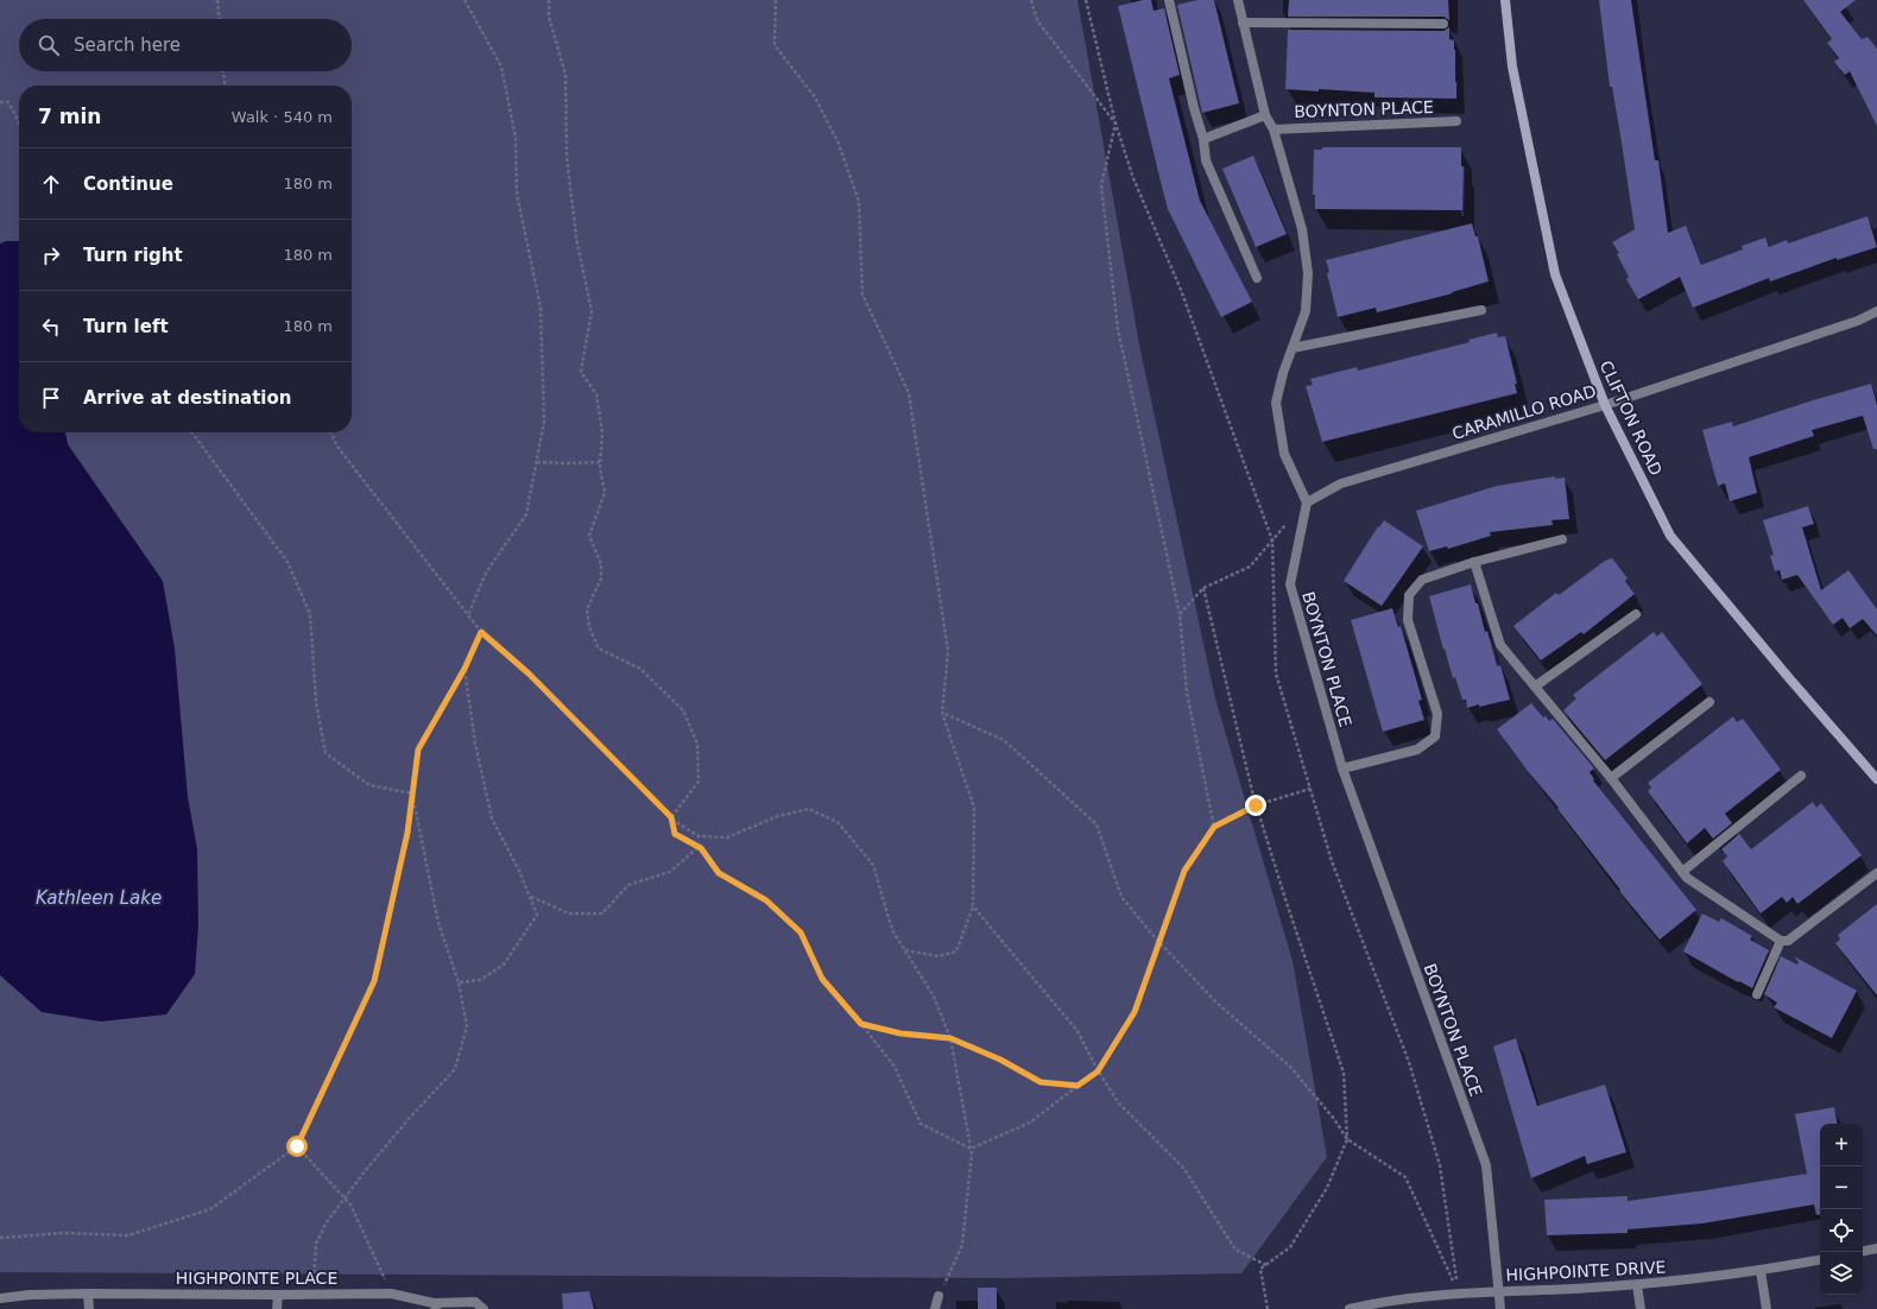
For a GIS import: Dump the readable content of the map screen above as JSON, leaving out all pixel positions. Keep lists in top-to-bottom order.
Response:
{
  "streets": {
    "main road": ["CLIFTON ROAD"],
    "street": [
      "BOYNTON PLACE",
      "CARAMILLO ROAD",
      "HIGHPOINTE DRIVE",
      "HIGHPOINTE PLACE"
    ]
  },
  "crossings": [
    ["BOYNTON PLACE", "CARAMILLO ROAD"],
    ["BOYNTON PLACE", "HIGHPOINTE DRIVE"],
    ["CARAMILLO ROAD", "CLIFTON ROAD"]
  ],
  "water": ["Kathleen Lake"],
  "page": {
    "search": "Search here",
    "heading": ["7 min", "Walk · 540 m"],
    "list": [
      ["Continue", "180 m"],
      ["Turn right", "180 m"],
      ["Turn left", "180 m"],
      "Arrive at destination"
    ],
    "map_buttons": ["+", "−"]
  }
}
